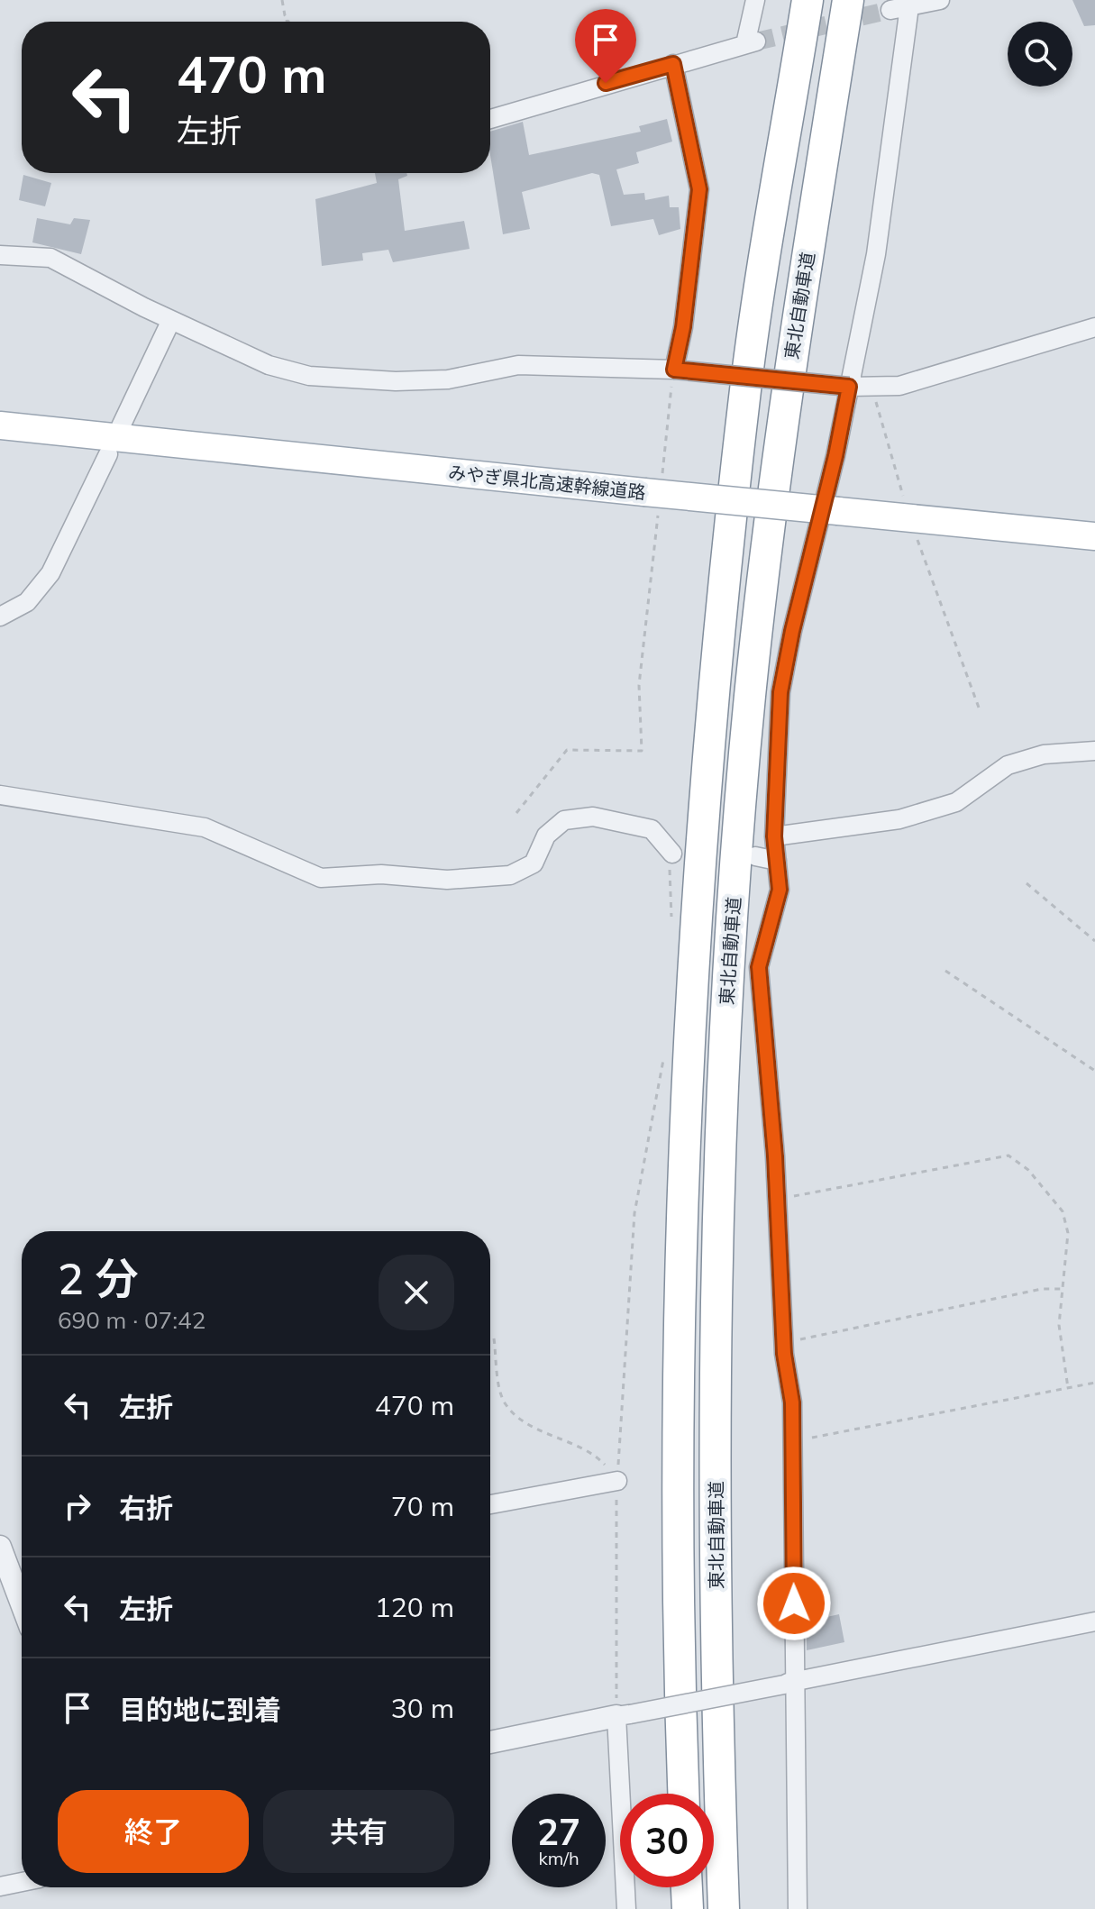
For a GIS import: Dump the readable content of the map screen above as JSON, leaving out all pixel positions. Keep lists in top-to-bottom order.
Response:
{
  "streets": {
    "highway": ["東北自動車道"],
    "main road": ["みやぎ県北高速幹線道路"]
  },
  "page": {
    "turn": ["470 m", "左折"],
    "heading": ["2 分", "690 m · 07:42"],
    "list": [
      {
        "name": "左折",
        "value": "470 m"
      },
      {
        "name": "右折",
        "value": "70 m"
      },
      {
        "name": "左折",
        "value": "120 m"
      },
      {
        "name": "目的地に到着",
        "value": "30 m"
      }
    ],
    "buttons": ["終了", "共有"],
    "speed": "27 km/h",
    "limit": "30"
  }
}
